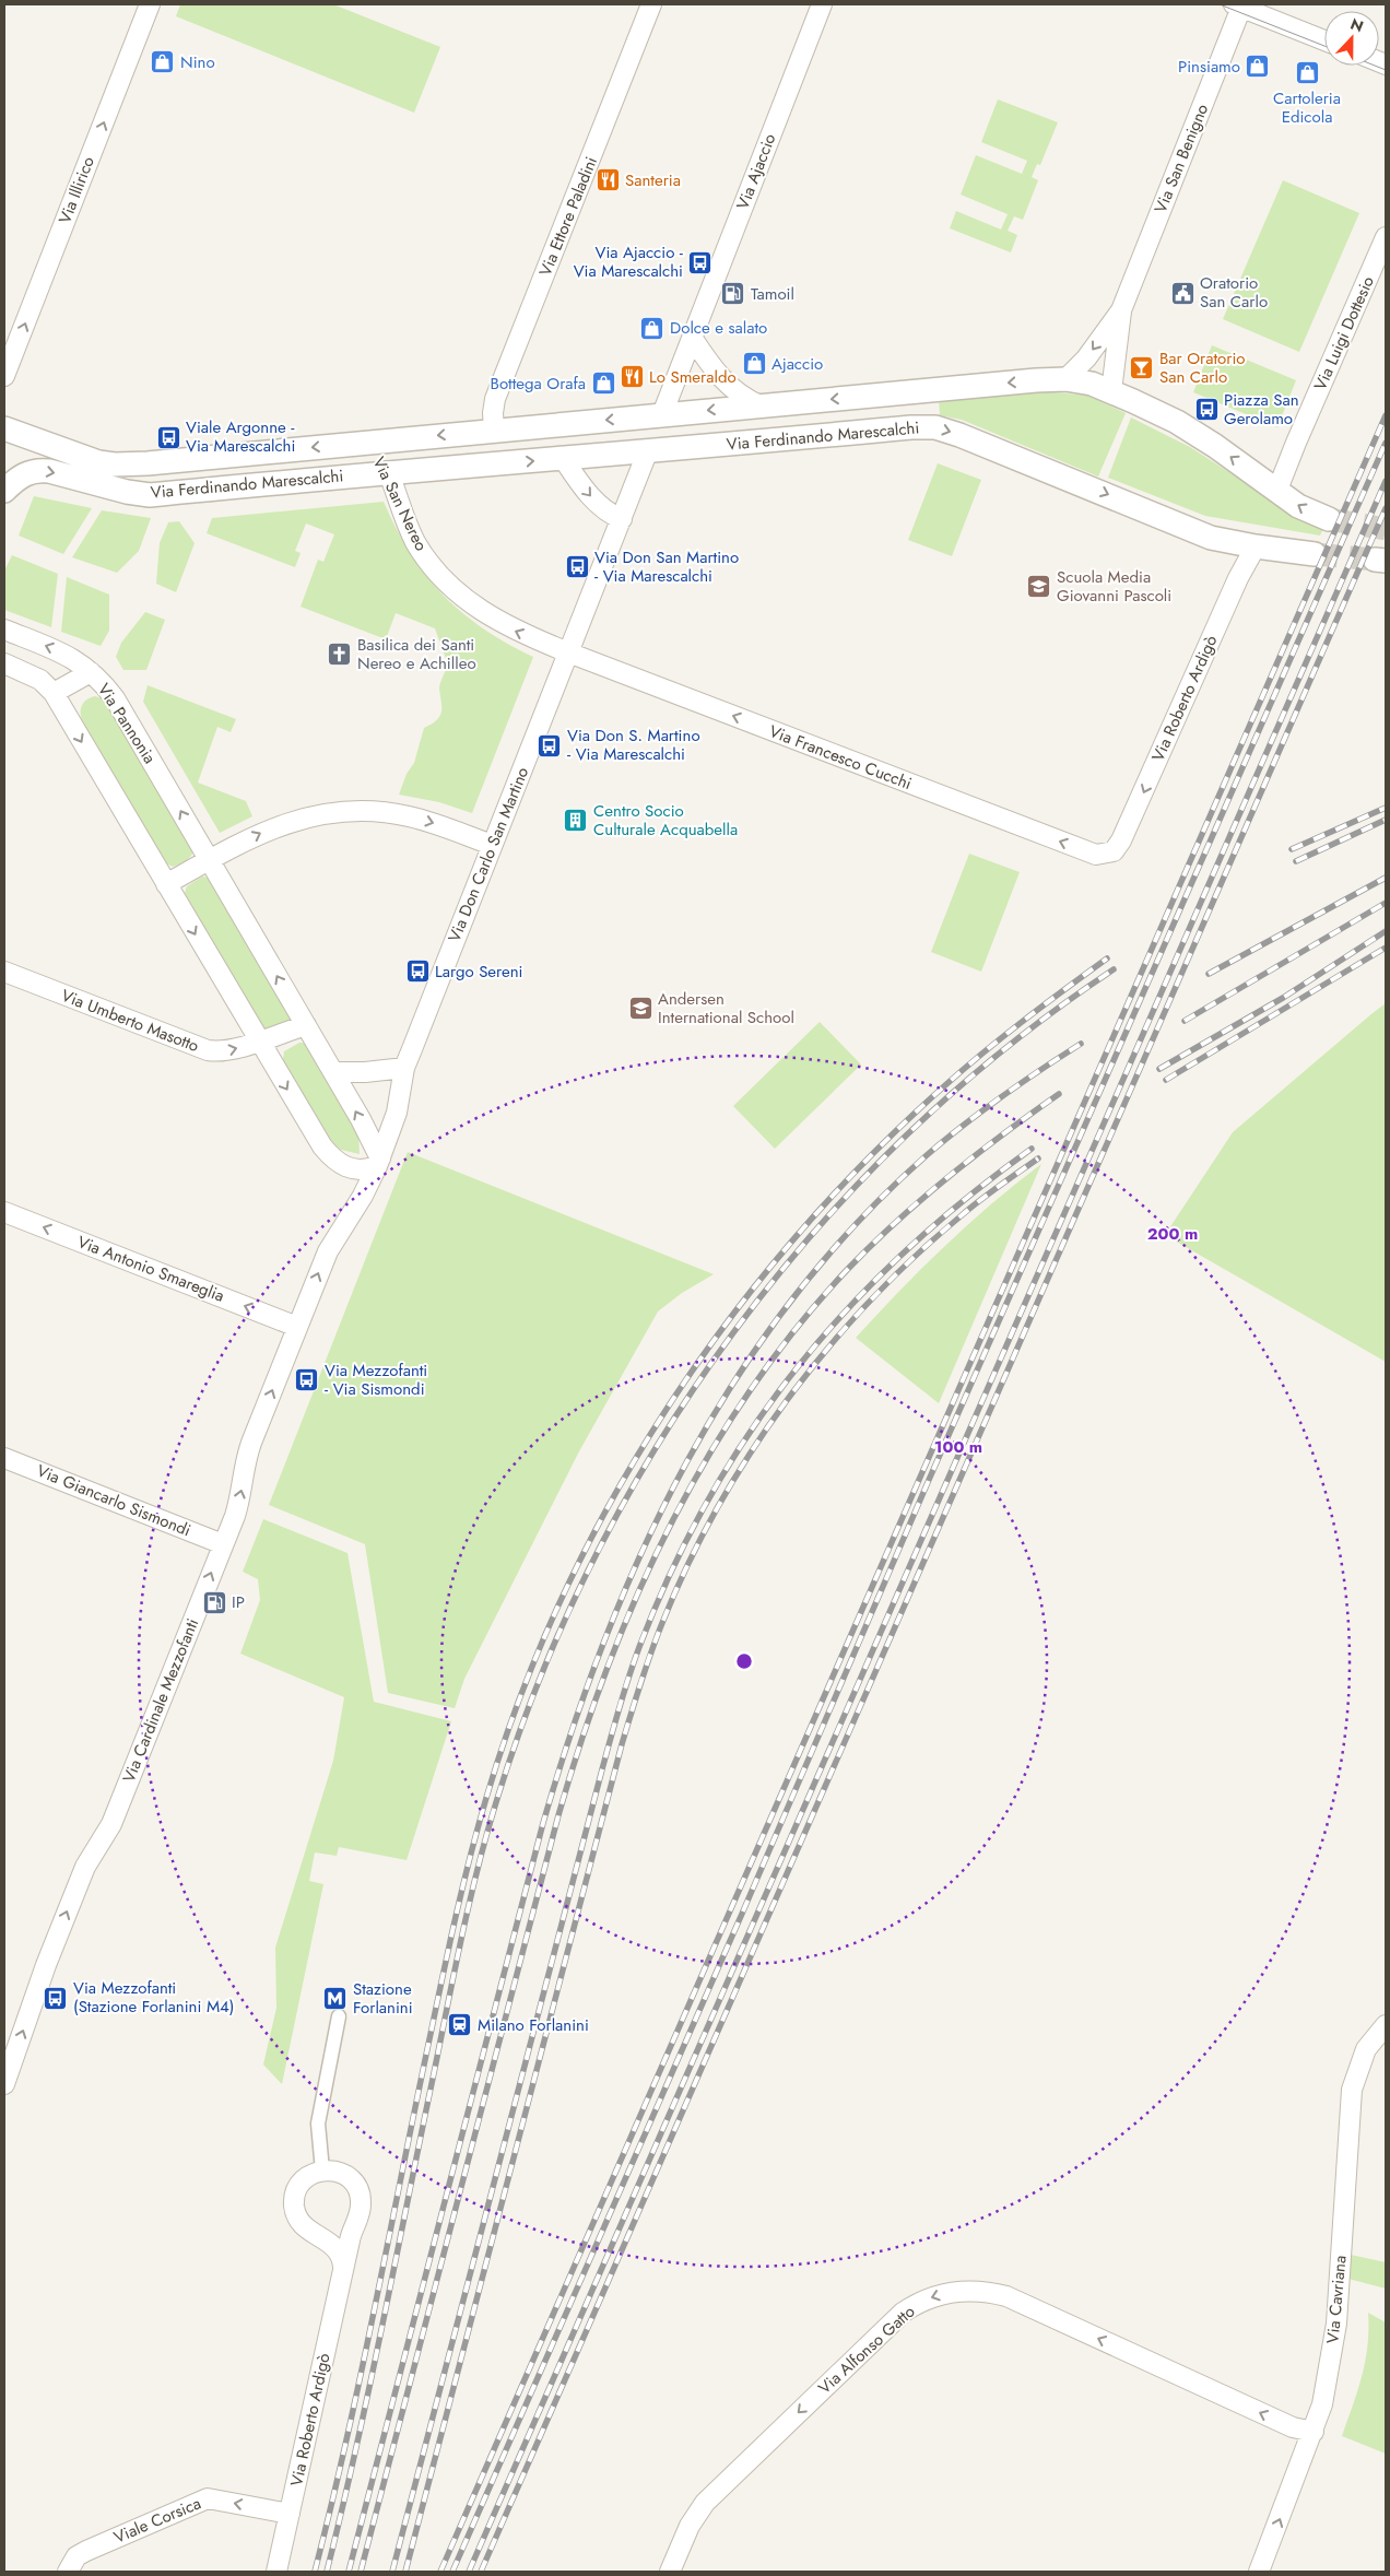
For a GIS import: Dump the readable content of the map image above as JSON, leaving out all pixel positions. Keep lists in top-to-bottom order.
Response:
{
  "streets": {
    "street": [
      "Via San Benigno",
      "Via Ajaccio",
      "Via Illirico",
      "Via Ettore Paladini",
      "Via Luigi Dottesio",
      "Via Ferdinando Marescalchi",
      "Via San Nereo",
      "Via Roberto Ardigò",
      "Via Pannonia",
      "Via Francesco Cucchi",
      "Via Don Carlo San Martino",
      "Via Umberto Masotto",
      "Via Antonio Smareglia",
      "Via Giancarlo Sismondi",
      "Via Cardinale Mezzofanti",
      "Via Cavriana",
      "Via Alfonso Gatto",
      "Viale Corsica"
    ]
  },
  "crossings": [
    ["Via San Benigno", "Via Ferdinando Marescalchi"],
    ["Via Ajaccio", "Via Ferdinando Marescalchi"],
    ["Via Ettore Paladini", "Via Ferdinando Marescalchi"],
    ["Via Ferdinando Marescalchi", "Via San Nereo"],
    ["Via Ferdinando Marescalchi", "Via Roberto Ardigò"],
    ["Via Ferdinando Marescalchi", "Via Don Carlo San Martino"],
    ["Via San Nereo", "Via Francesco Cucchi"],
    ["Via San Nereo", "Via Don Carlo San Martino"],
    ["Via Roberto Ardigò", "Via Francesco Cucchi"],
    ["Via Roberto Ardigò", "Viale Corsica"],
    ["Via Pannonia", "Via Don Carlo San Martino"],
    ["Via Pannonia", "Via Umberto Masotto"],
    ["Via Pannonia", "Via Cardinale Mezzofanti"],
    ["Via Francesco Cucchi", "Via Don Carlo San Martino"],
    ["Via Don Carlo San Martino", "Via Cardinale Mezzofanti"],
    ["Via Antonio Smareglia", "Via Cardinale Mezzofanti"],
    ["Via Giancarlo Sismondi", "Via Cardinale Mezzofanti"],
    ["Via Cavriana", "Via Alfonso Gatto"]
  ],
  "one_way": [
    "Via Illirico",
    "Via Roberto Ardigò",
    "Via Francesco Cucchi",
    "Via Umberto Masotto",
    "Via Antonio Smareglia",
    "Via Cardinale Mezzofanti",
    "Via Alfonso Gatto",
    "Viale Corsica"
  ],
  "places": {
    "shop": [
      "Nino",
      "Pinsiamo",
      "Cartoleria Edicola",
      "Dolce e salato",
      "Ajaccio",
      "Bottega Orafa"
    ],
    "restaurant": ["Santeria", "Lo Smeraldo"],
    "bus stop": [
      "Via Ajaccio - Via Marescalchi",
      "Piazza San Gerolamo",
      "Viale Argonne - Via Marescalchi",
      "Via Don San Martino - Via Marescalchi",
      "Via Don S. Martino - Via Marescalchi",
      "Largo Sereni",
      "Via Mezzofanti - Via Sismondi",
      "Via Mezzofanti (Stazione Forlanini M4)"
    ],
    "public building": ["Oratorio San Carlo"],
    "fuel station": ["Tamoil", "IP"],
    "bar": ["Bar Oratorio San Carlo"],
    "school or university": ["Scuola Media Giovanni Pascoli", "Andersen International School"],
    "church": ["Basilica dei Santi Nereo e Achilleo"],
    "building": ["Centro Socio Culturale Acquabella"],
    "metro station": ["Stazione Forlanini"],
    "station": ["Milano Forlanini"]
  },
  "north": "top",
  "rings": ["200 m", "100 m"]
}
